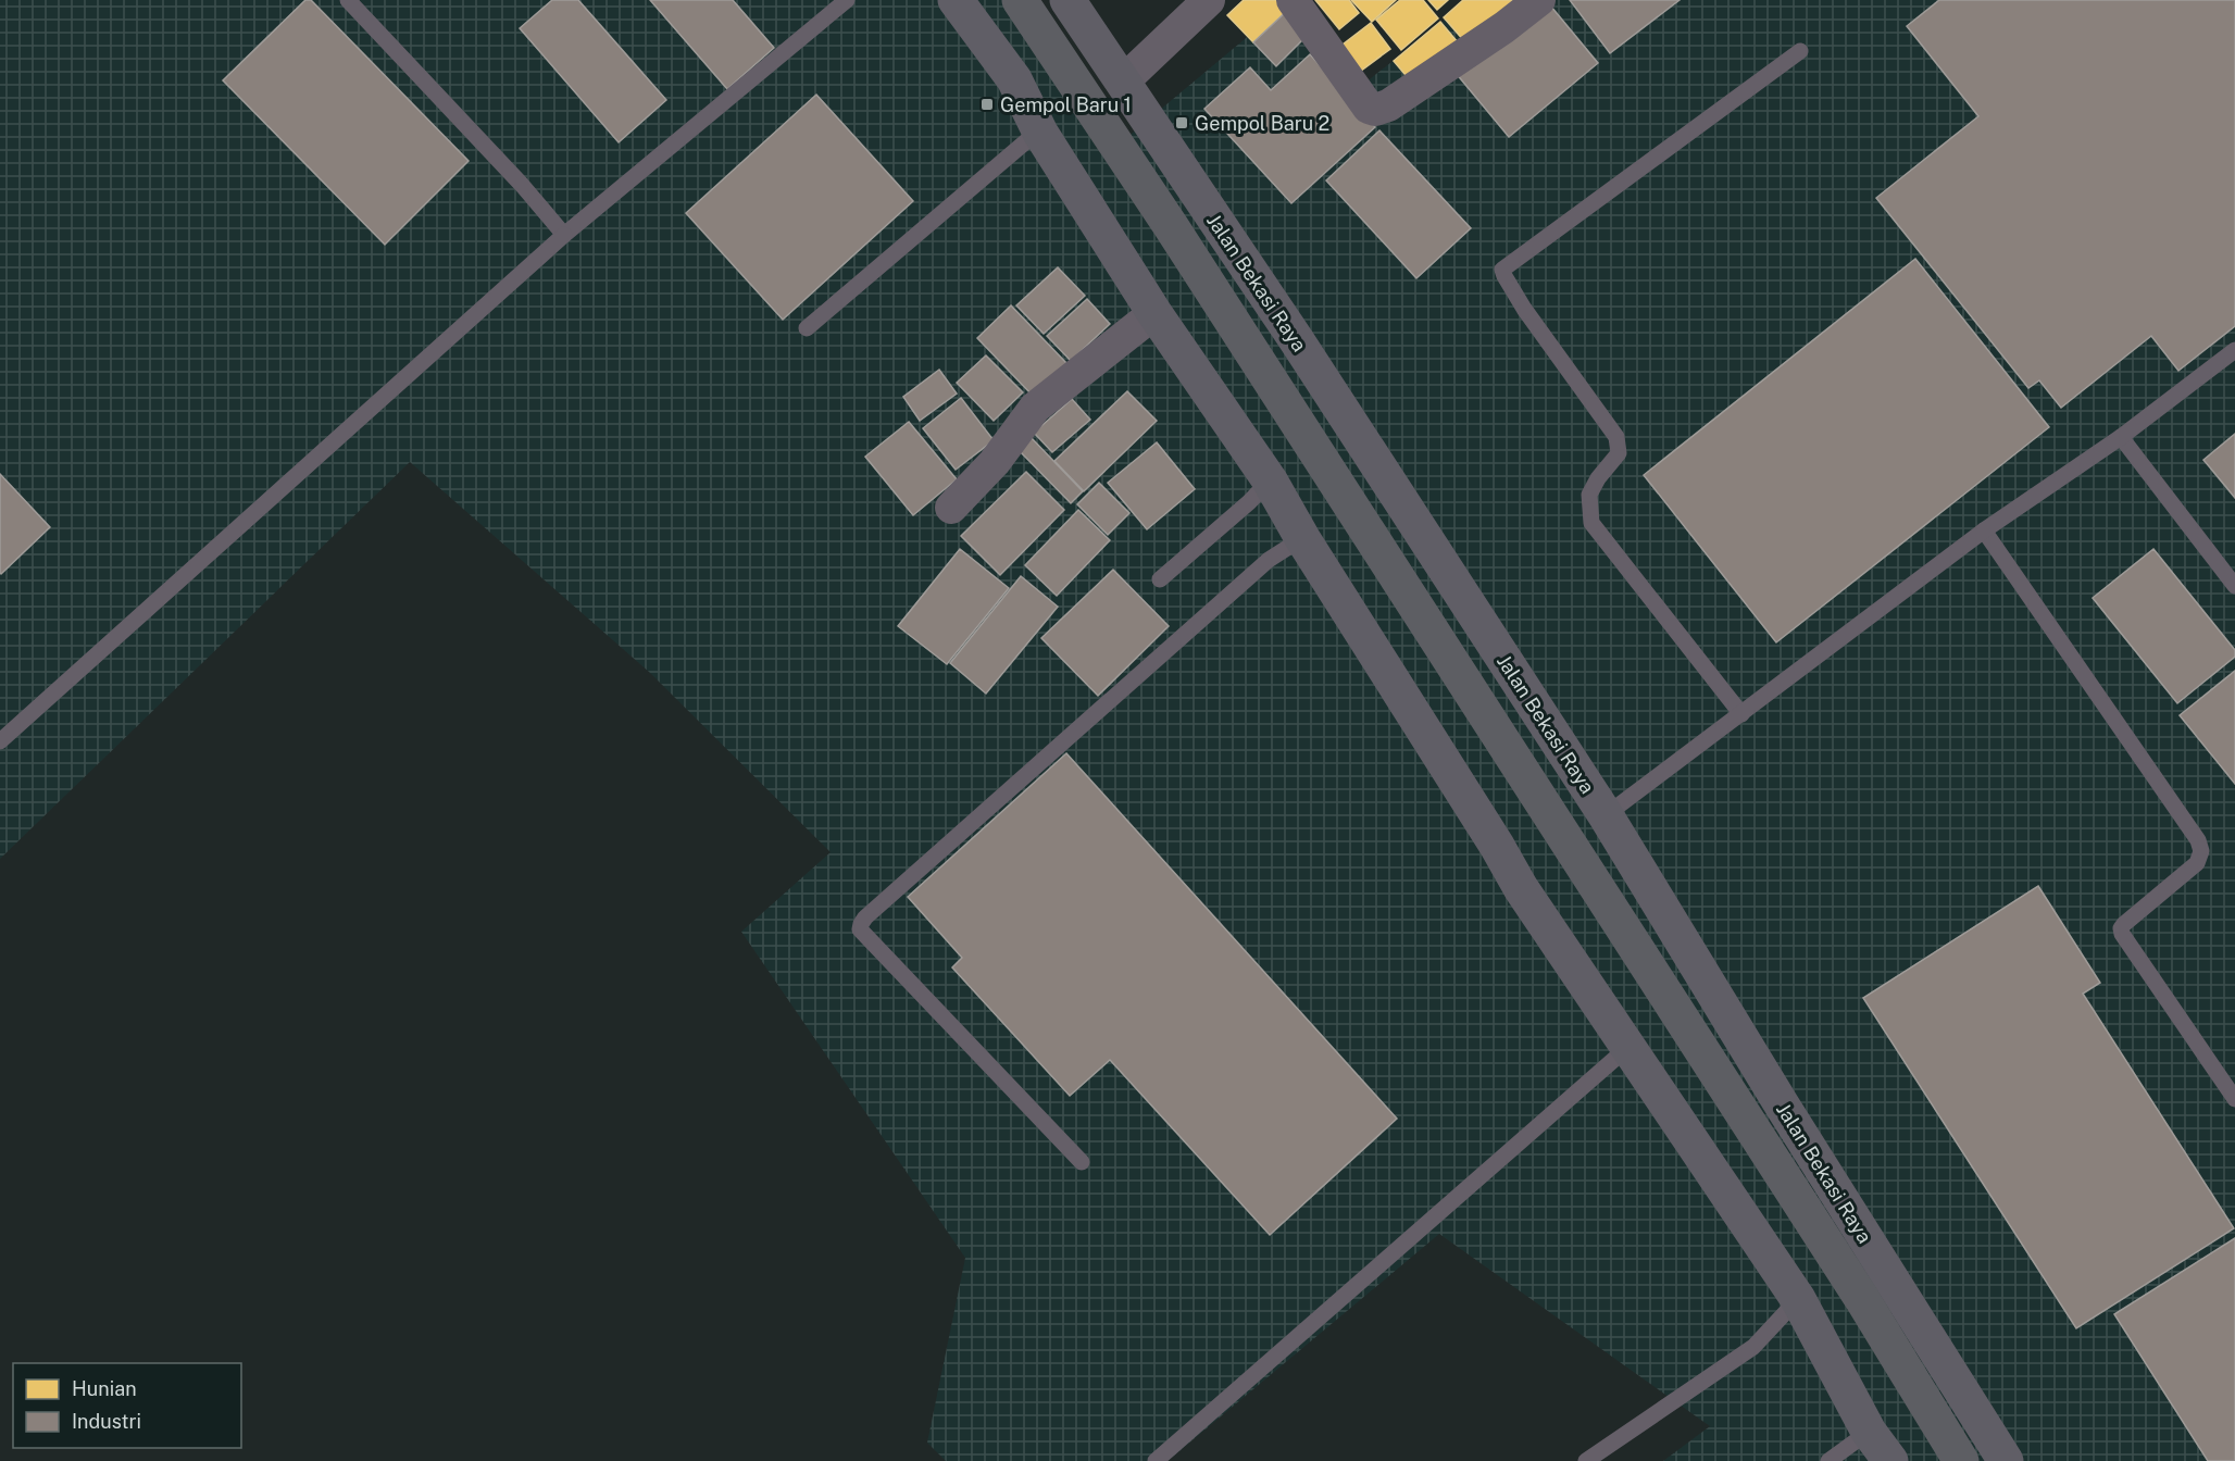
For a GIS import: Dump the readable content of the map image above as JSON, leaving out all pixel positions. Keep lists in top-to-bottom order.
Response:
{
  "streets": {
    "highway": ["Jalan Bekasi Raya"]
  },
  "places": {
    "transit": ["Gempol Baru 1", "Gempol Baru 2"]
  },
  "legend": ["Hunian", "Industri"]
}
